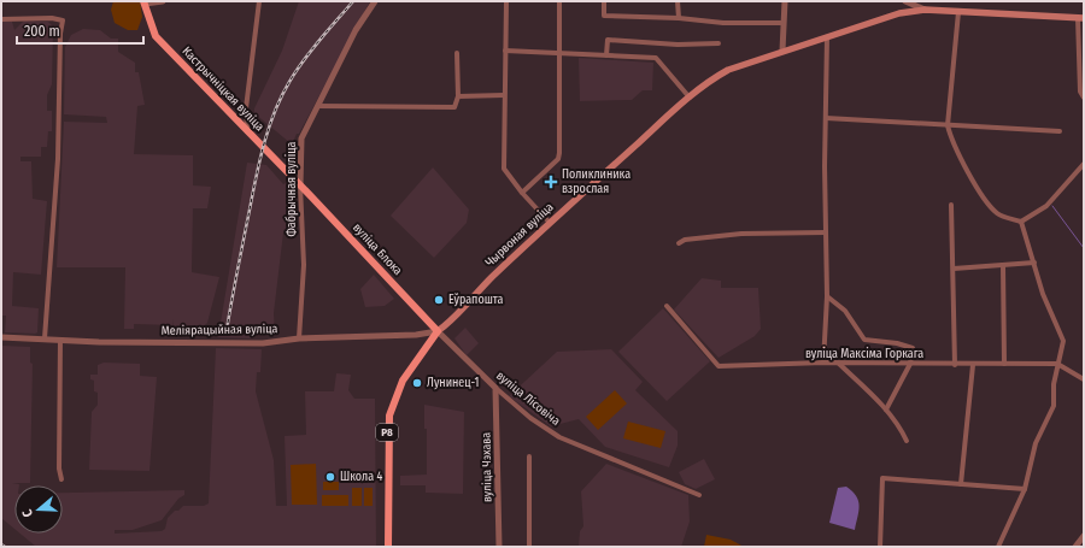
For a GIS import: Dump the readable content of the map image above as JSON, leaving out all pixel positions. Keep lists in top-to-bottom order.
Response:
{
  "streets": {
    "main road": [
      "Кастрычніцкая вуліца",
      "Чырвоная вуліца",
      "вуліца Блока",
      "Р8"
    ],
    "street": [
      "Фабрычная вуліца",
      "Меліярацыйная вуліца",
      "вуліца Максіма Горкага",
      "вуліца Лісовіча",
      "вуліца Чэхава"
    ]
  },
  "crossings": [
    ["Кастрычніцкая вуліца", "Фабрычная вуліца"],
    ["Кастрычніцкая вуліца", "вуліца Блока"],
    ["Фабрычная вуліца", "вуліца Блока"],
    ["Фабрычная вуліца", "Меліярацыйная вуліца"],
    ["Чырвоная вуліца", "вуліца Блока"],
    ["Чырвоная вуліца", "Меліярацыйная вуліца"],
    ["Чырвоная вуліца", "вуліца Лісовіча"],
    ["вуліца Блока", "Меліярацыйная вуліца"],
    ["вуліца Блока", "вуліца Лісовіча"],
    ["Меліярацыйная вуліца", "вуліца Лісовіча"],
    ["вуліца Лісовіча", "вуліца Чэхава"]
  ],
  "places": {
    "health": ["Поликлиника взрослая"],
    "other": ["Еўрапошта", "Лунинец-1", "Школа 4"]
  },
  "scale_bar": "200 m",
  "north": "left"
}
